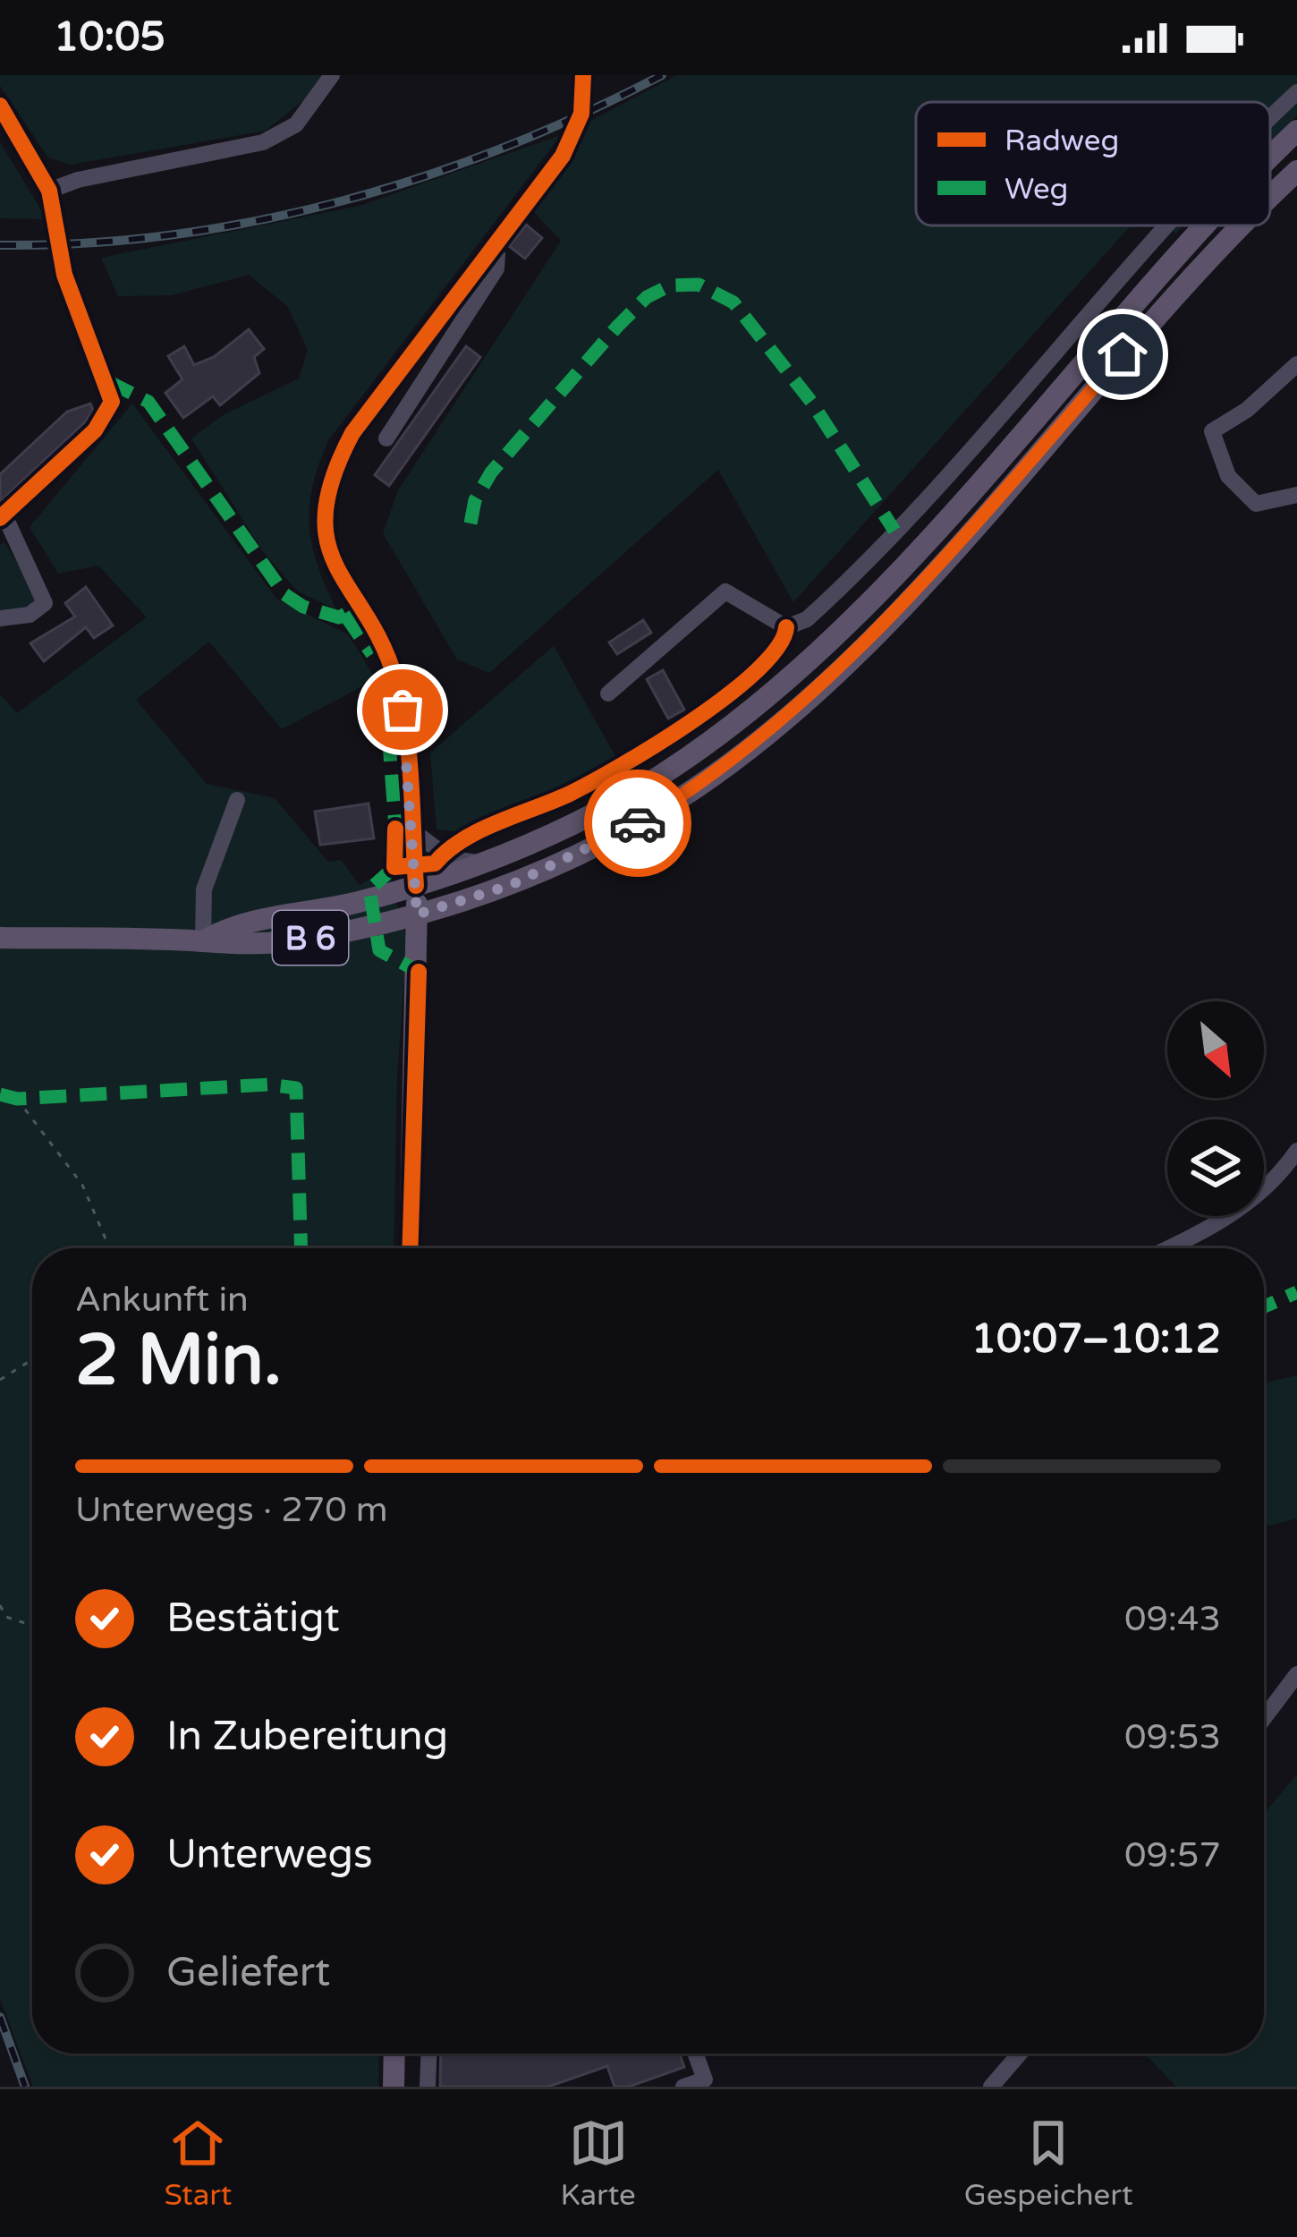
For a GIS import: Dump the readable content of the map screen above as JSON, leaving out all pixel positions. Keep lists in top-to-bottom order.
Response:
{
  "streets": {
    "main road": ["B 6"]
  },
  "legend": ["Radweg", "Weg"],
  "north": "bottom right",
  "page": {
    "status": "10:05",
    "heading": ["2 Min.", "Ankunft in", "10:07–10:12"],
    "bar": "Unterwegs · 270 m",
    "list": [
      ["Bestätigt", "09:43"],
      ["In Zubereitung", "09:53"],
      ["Unterwegs", "09:57"],
      "Geliefert"
    ],
    "tabs": ["Start", "Karte", "Gespeichert"]
  }
}
